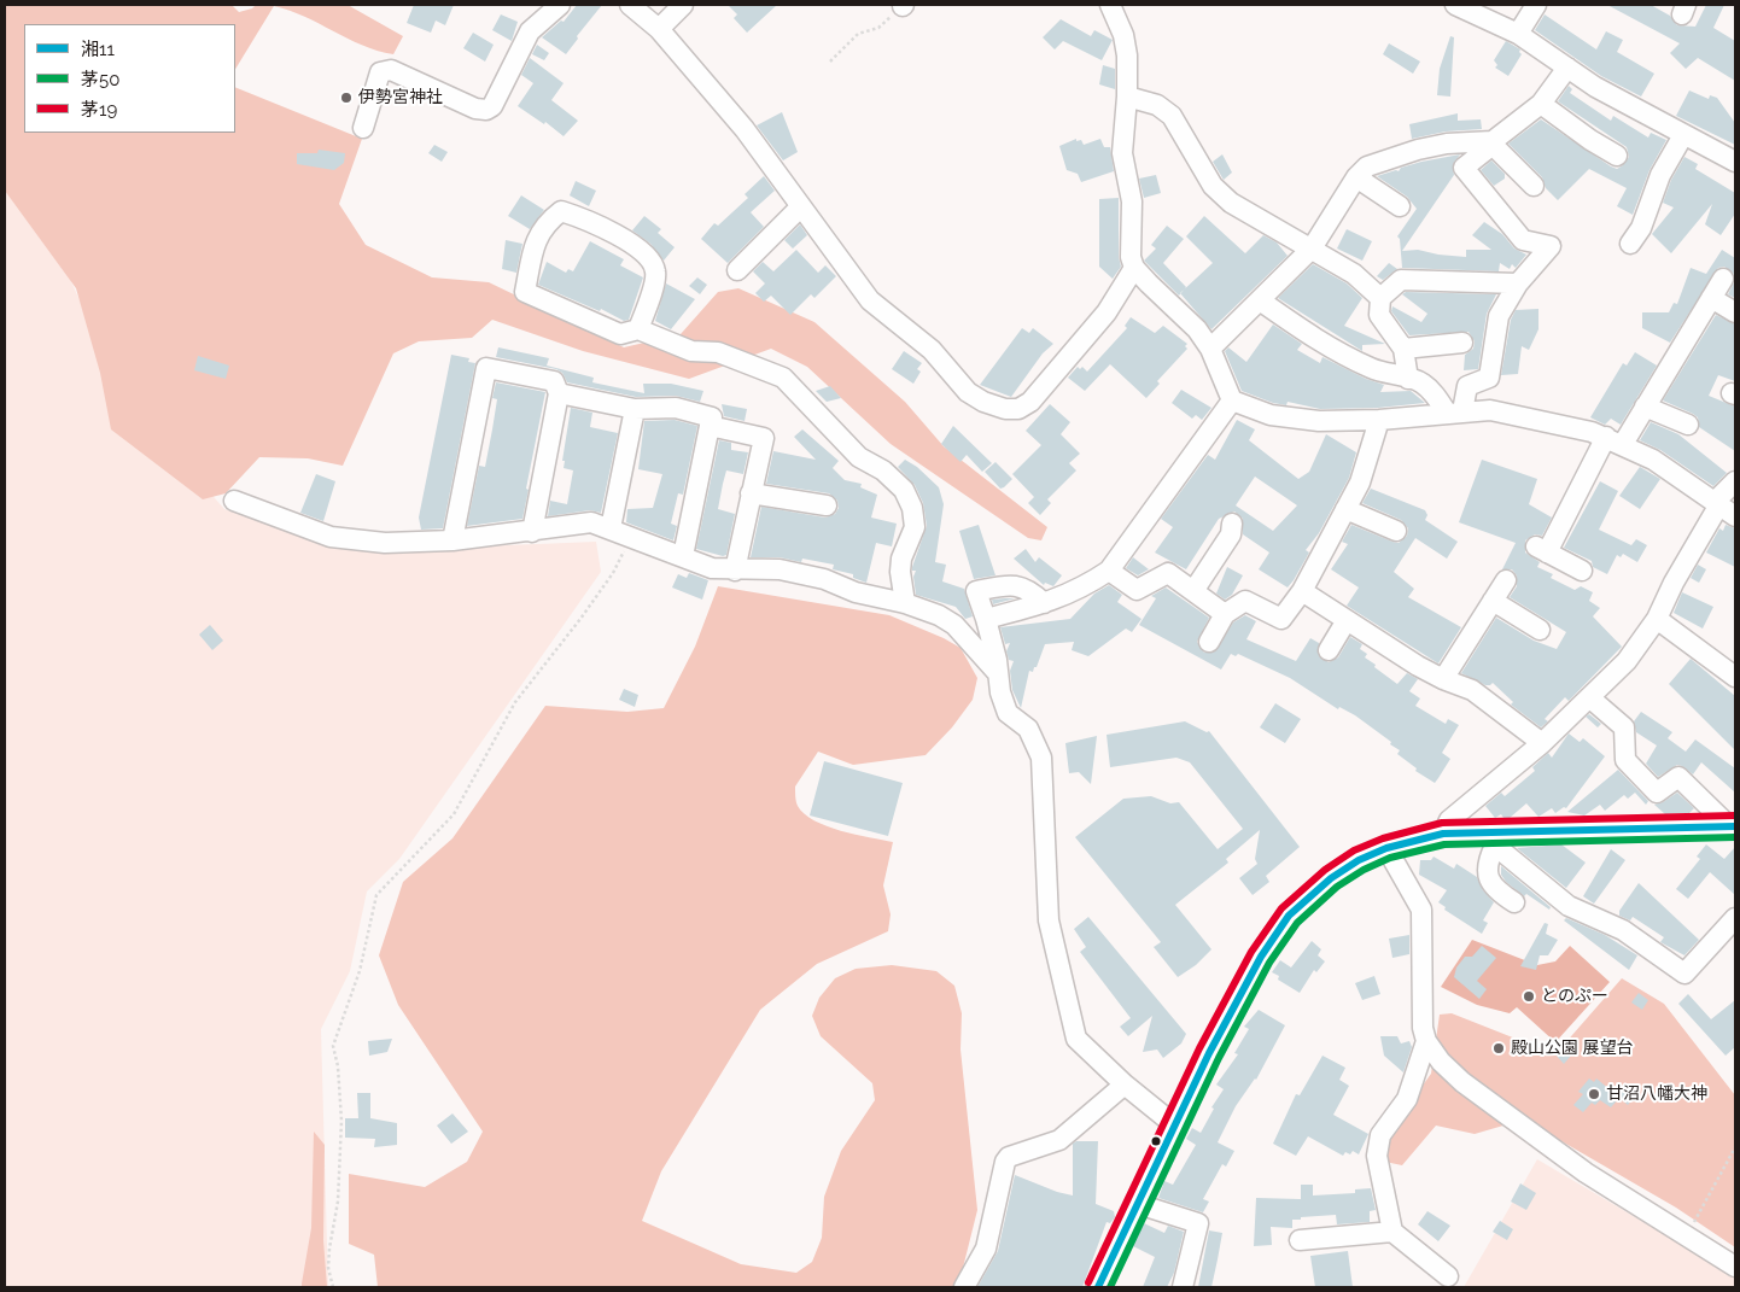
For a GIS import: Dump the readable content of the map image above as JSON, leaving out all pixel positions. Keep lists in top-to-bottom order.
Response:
{
  "places": [
    "伊勢宮神社",
    "とのぷー",
    "殿山公園 展望台",
    "甘沼八幡大神"
  ],
  "lines": ["transit line 茅19", "transit line 湘11", "transit line 茅50"],
  "legend": ["湘11", "茅50", "茅19"]
}
